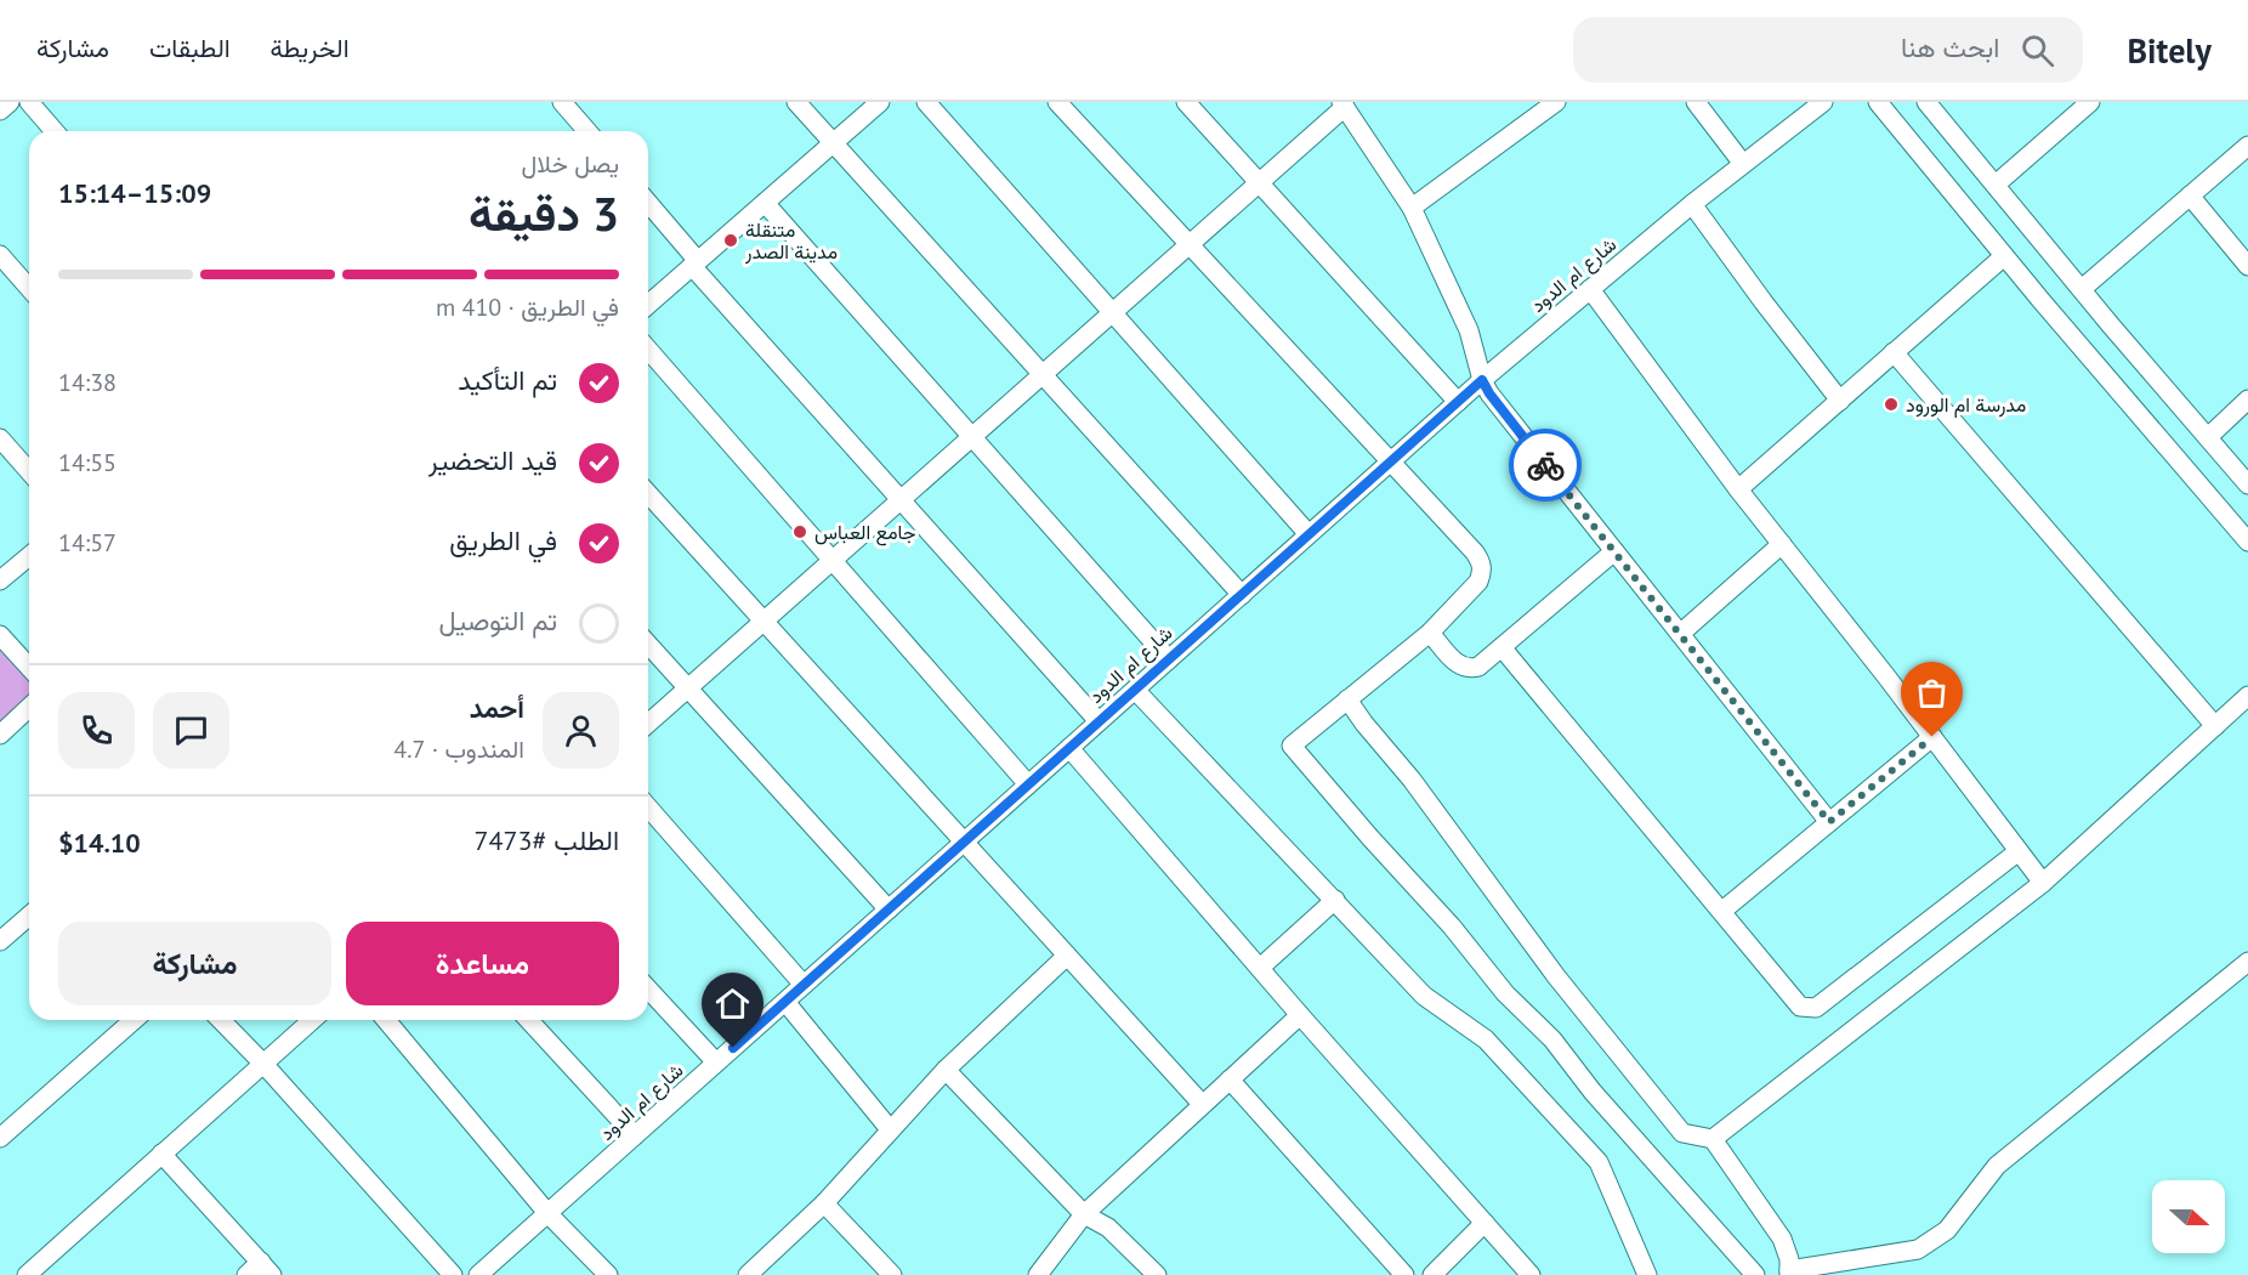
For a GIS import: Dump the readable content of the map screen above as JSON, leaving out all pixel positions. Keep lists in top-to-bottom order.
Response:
{
  "streets": {
    "street": ["شارع ام الدود"]
  },
  "places": ["متنقلة مدينة الصدر", "مدرسة ام الورود", "جامع العباس"],
  "north": "right",
  "page": {
    "header": "Bitely",
    "search": "ابحث هنا",
    "nav": ["الخريطة", "الطبقات", "مشاركة"],
    "heading": ["3 دقيقة", "يصل خلال", "15:09–15:14"],
    "panel": [
      "أحمد",
      "المندوب · 4.7",
      "الطلب #7473",
      "$14.10"
    ],
    "bar": "في الطريق · 410 m",
    "list": [
      ["تم التأكيد", "14:38"],
      ["قيد التحضير", "14:55"],
      ["في الطريق", "14:57"],
      "تم التوصيل"
    ],
    "buttons": ["مساعدة", "مشاركة"]
  }
}
